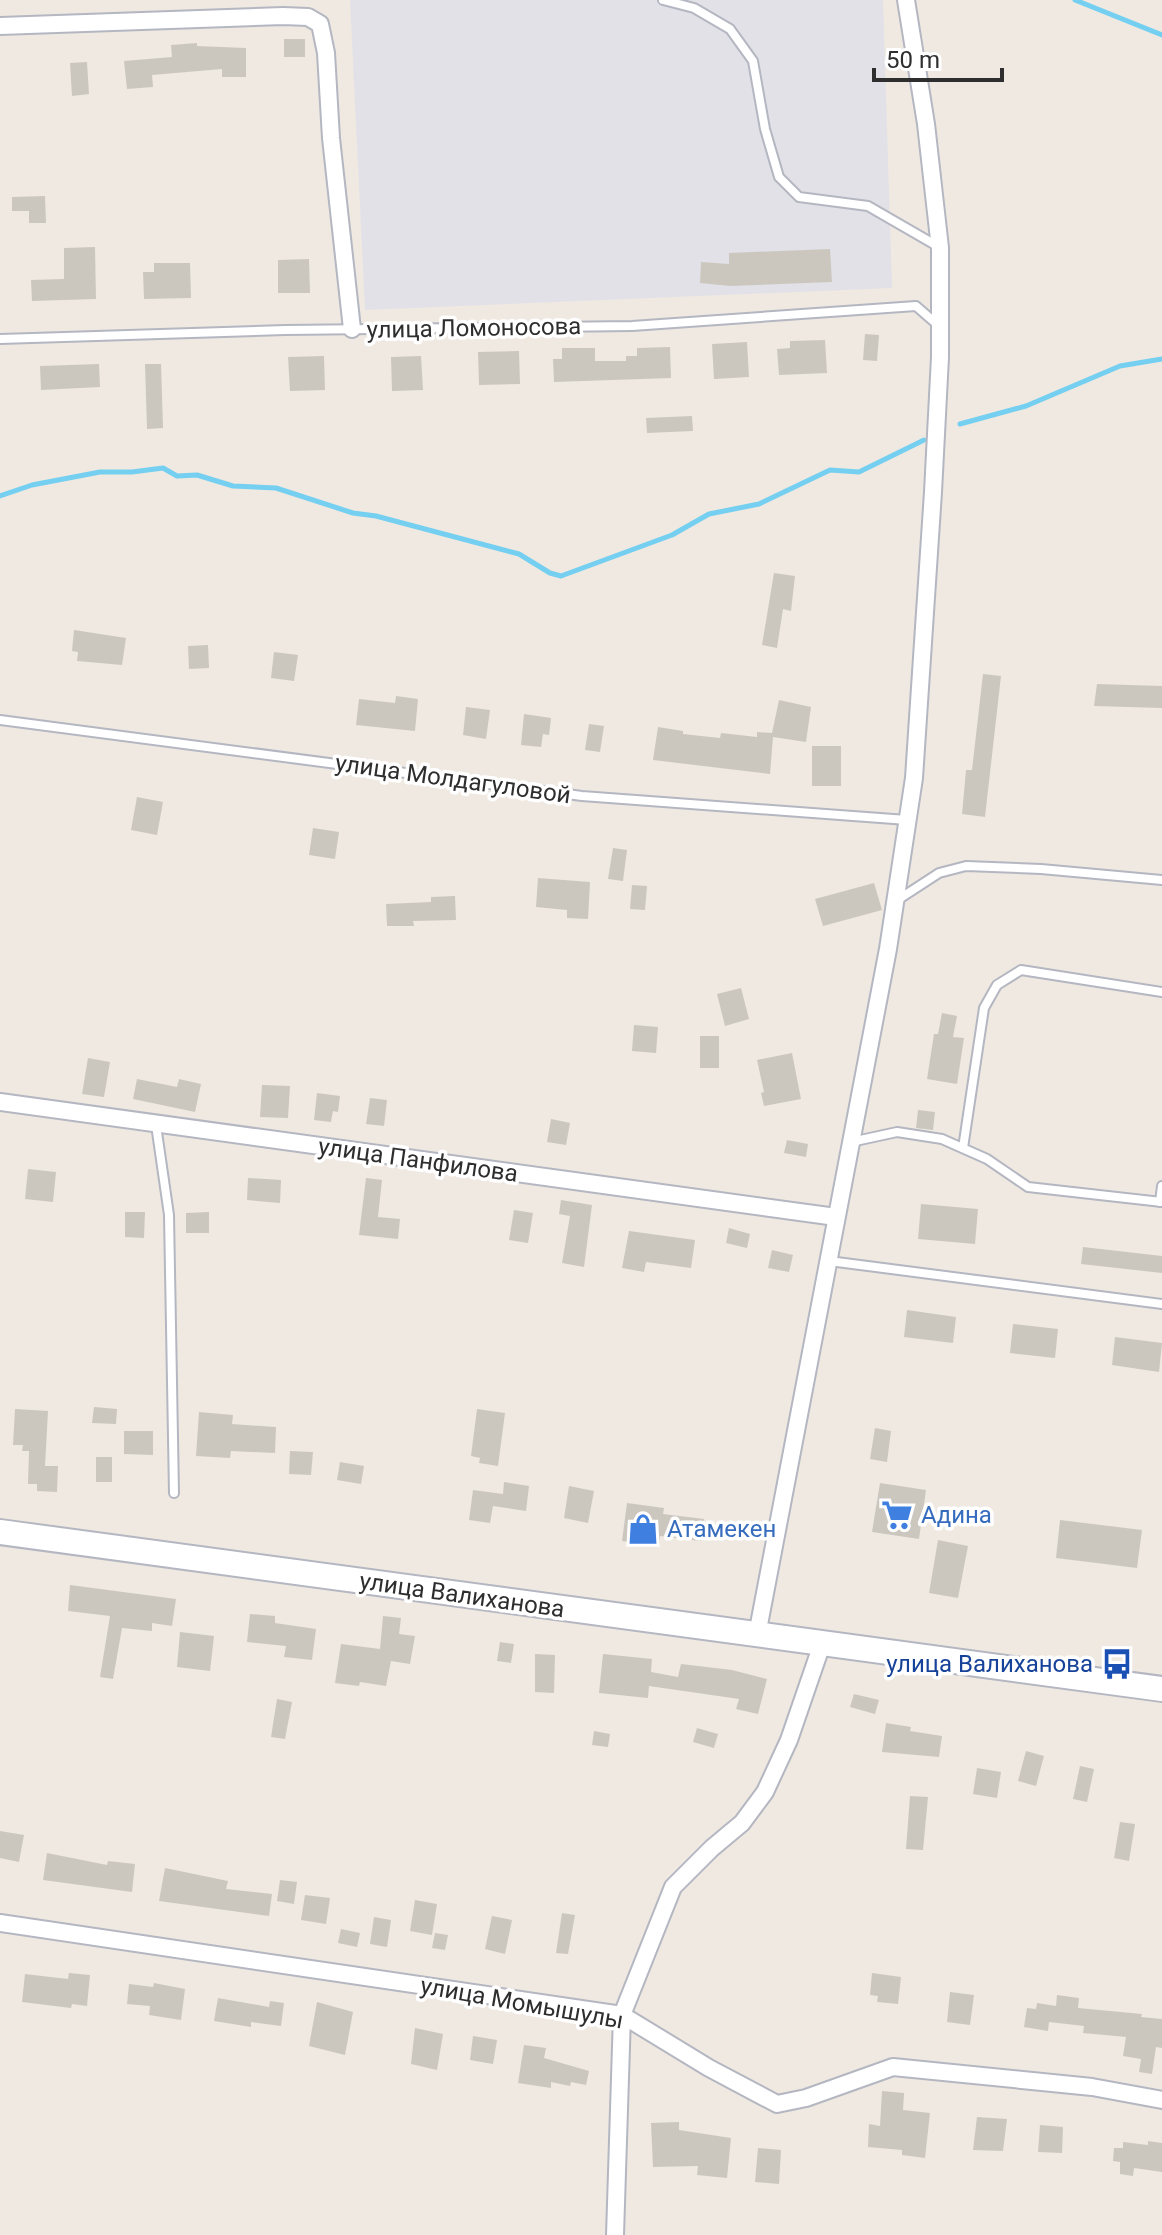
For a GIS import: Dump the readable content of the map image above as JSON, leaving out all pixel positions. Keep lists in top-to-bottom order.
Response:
{
  "streets": {
    "main road": ["улица Валиханова"],
    "street": ["улица Панфилова", "улица Момышулы"],
    "lane": ["улица Ломоносова", "улица Молдагуловой"]
  },
  "places": {
    "supermarket": ["Адина"],
    "shop": ["Атамекен"],
    "bus stop": ["улица Валиханова"]
  },
  "scale_bar": "50 m"
}
